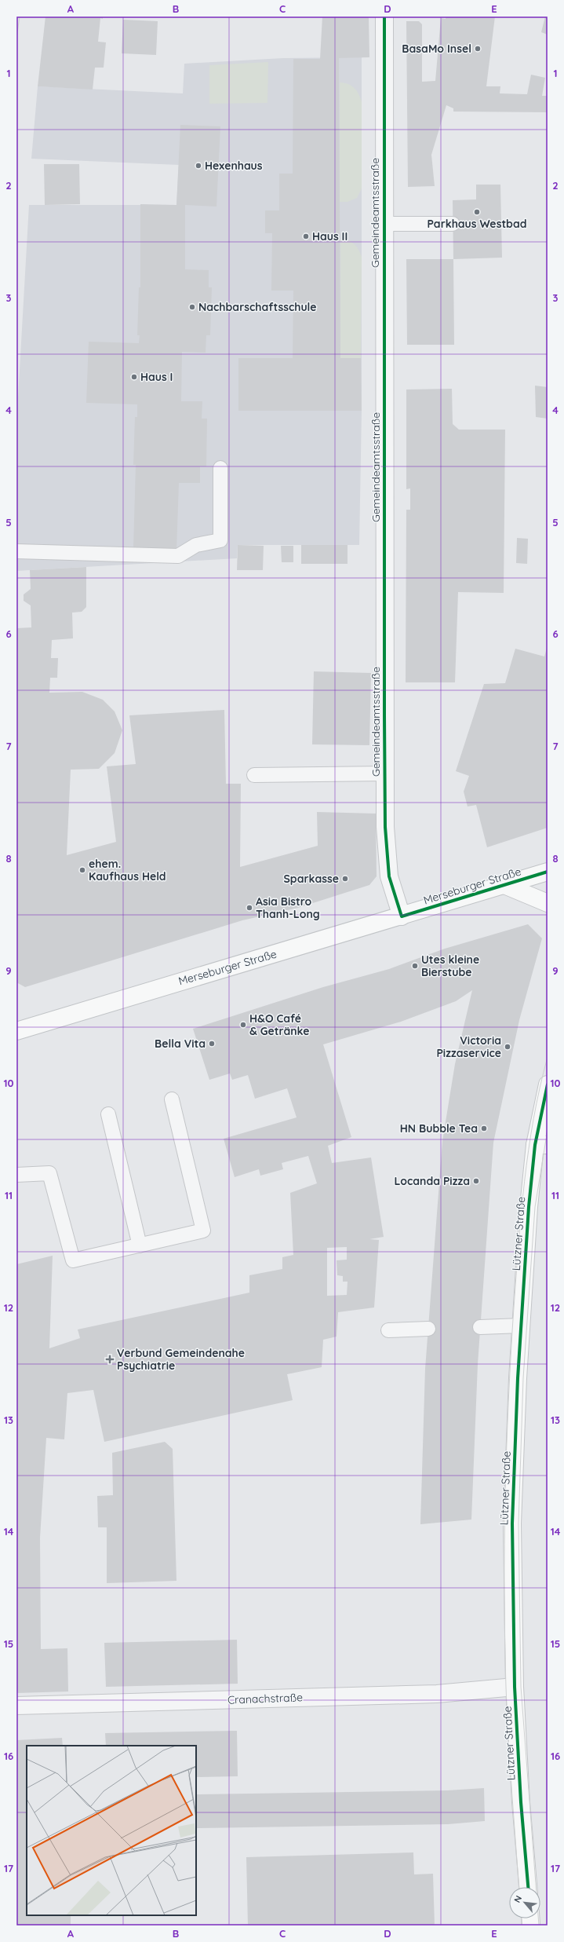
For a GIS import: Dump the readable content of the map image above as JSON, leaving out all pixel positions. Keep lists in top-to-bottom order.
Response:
{
  "streets": {
    "main road": ["Merseburger Straße", "Lützner Straße"],
    "street": ["Gemeindeamtsstraße", "Cranachstraße"]
  },
  "crossings": [
    ["Gemeindeamtsstraße", "Merseburger Straße"],
    ["Lützner Straße", "Cranachstraße"]
  ],
  "places": {
    "other": [
      "BasaMo Insel",
      "Hexenhaus",
      "Parkhaus Westbad",
      "Haus II",
      "Nachbarschaftsschule",
      "Haus I",
      "ehem. Kaufhaus Held",
      "Sparkasse",
      "Asia Bistro Thanh-Long",
      "Utes kleine Bierstube",
      "H&O Café & Getränke",
      "Bella Vita",
      "Victoria Pizzaservice",
      "HN Bubble Tea",
      "Locanda Pizza"
    ],
    "health": ["Verbund Gemeindenahe Psychiatrie"]
  },
  "north": "top left",
  "grid": {
    "columns": [
      "A",
      "B",
      "C",
      "D",
      "E"
    ],
    "rows": [
      "1",
      "2",
      "3",
      "4",
      "5",
      "6",
      "7",
      "8",
      "9",
      "10",
      "11",
      "12",
      "13",
      "14",
      "15",
      "16",
      "17"
    ]
  }
}
